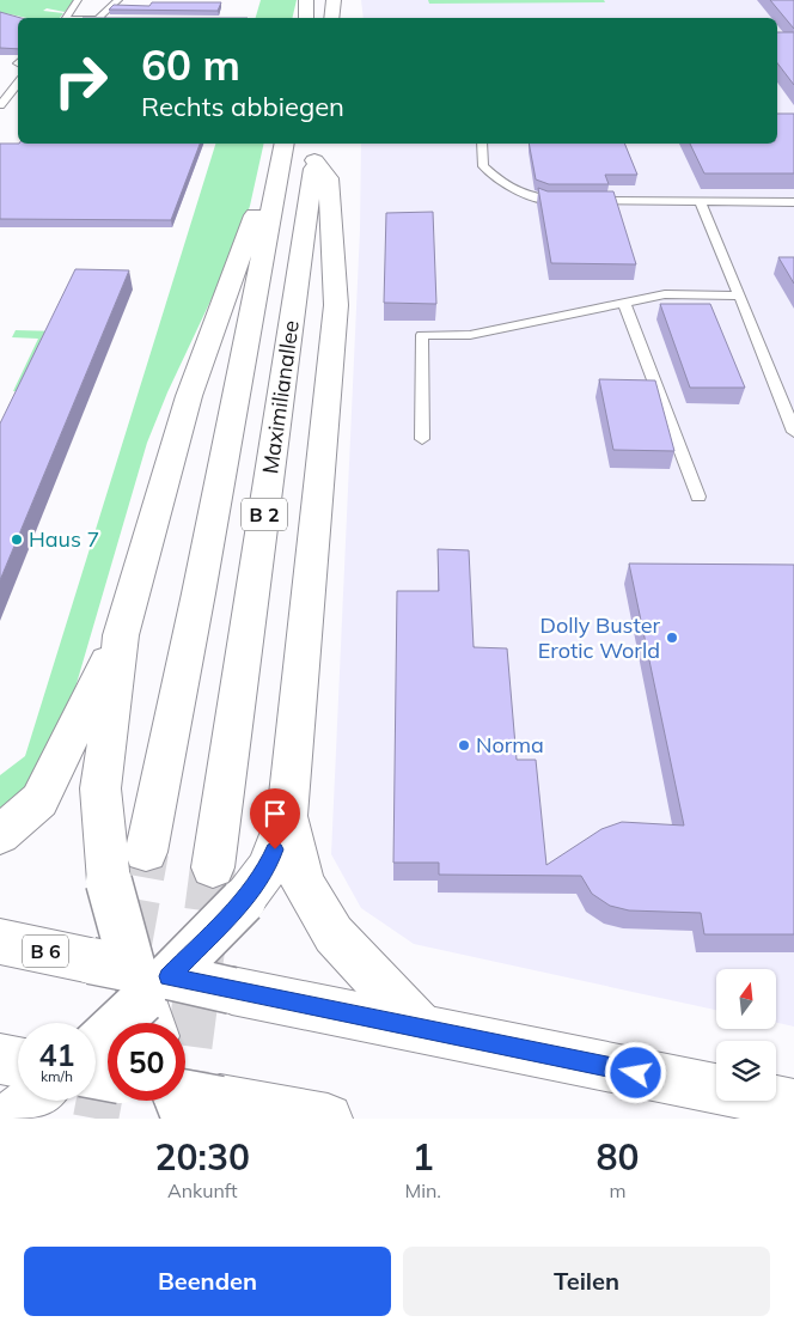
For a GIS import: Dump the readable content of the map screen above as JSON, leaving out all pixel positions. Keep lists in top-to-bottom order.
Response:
{
  "streets": {
    "main road": ["Maximilianallee", "B 2", "B 6"]
  },
  "crossings": [
    ["Maximilianallee", "B 2"]
  ],
  "places": ["Haus 7", "Dolly Buster Erotic World", "Norma"],
  "north": "top",
  "page": {
    "turn": ["60 m", "Rechts abbiegen"],
    "speed": "41 km/h",
    "limit": "50",
    "eta": [
      "20:30",
      "Ankunft",
      "1",
      "Min.",
      "80",
      "m"
    ],
    "buttons": ["Beenden", "Teilen"]
  }
}
